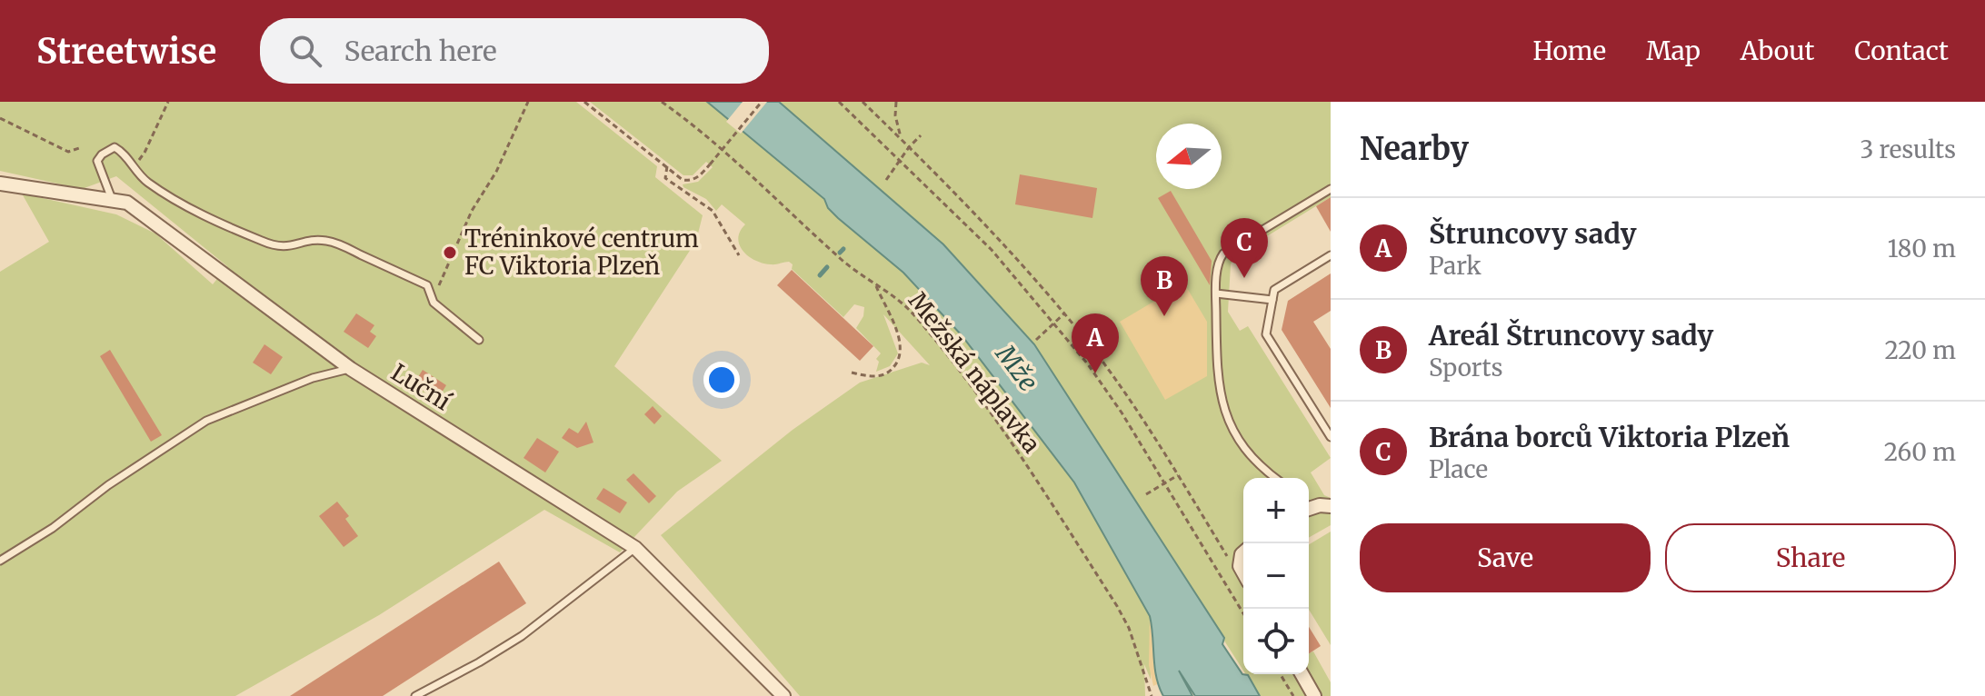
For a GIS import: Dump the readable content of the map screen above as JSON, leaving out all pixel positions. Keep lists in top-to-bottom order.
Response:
{
  "streets": {
    "street": ["Luční"],
    "path": ["Mežská náplavka"]
  },
  "water": ["Mže"],
  "places": ["Tréninkové centrum FC Viktoria Plzeň"],
  "north": "left",
  "page": {
    "header": "Streetwise",
    "search": "Search here",
    "nav": [
      "Home",
      "Map",
      "About",
      "Contact"
    ],
    "heading": ["Nearby", "3 results"],
    "list": [
      {
        "mark": "A",
        "name": "Štruncovy sady",
        "note": "Park",
        "value": "180 m"
      },
      {
        "mark": "B",
        "name": "Areál Štruncovy sady",
        "note": "Sports",
        "value": "220 m"
      },
      {
        "mark": "C",
        "name": "Brána borců Viktoria Plzeň",
        "note": "Place",
        "value": "260 m"
      }
    ],
    "pins": ["C", "B", "A"],
    "map_buttons": ["+", "−"],
    "buttons": ["Save", "Share"]
  }
}
